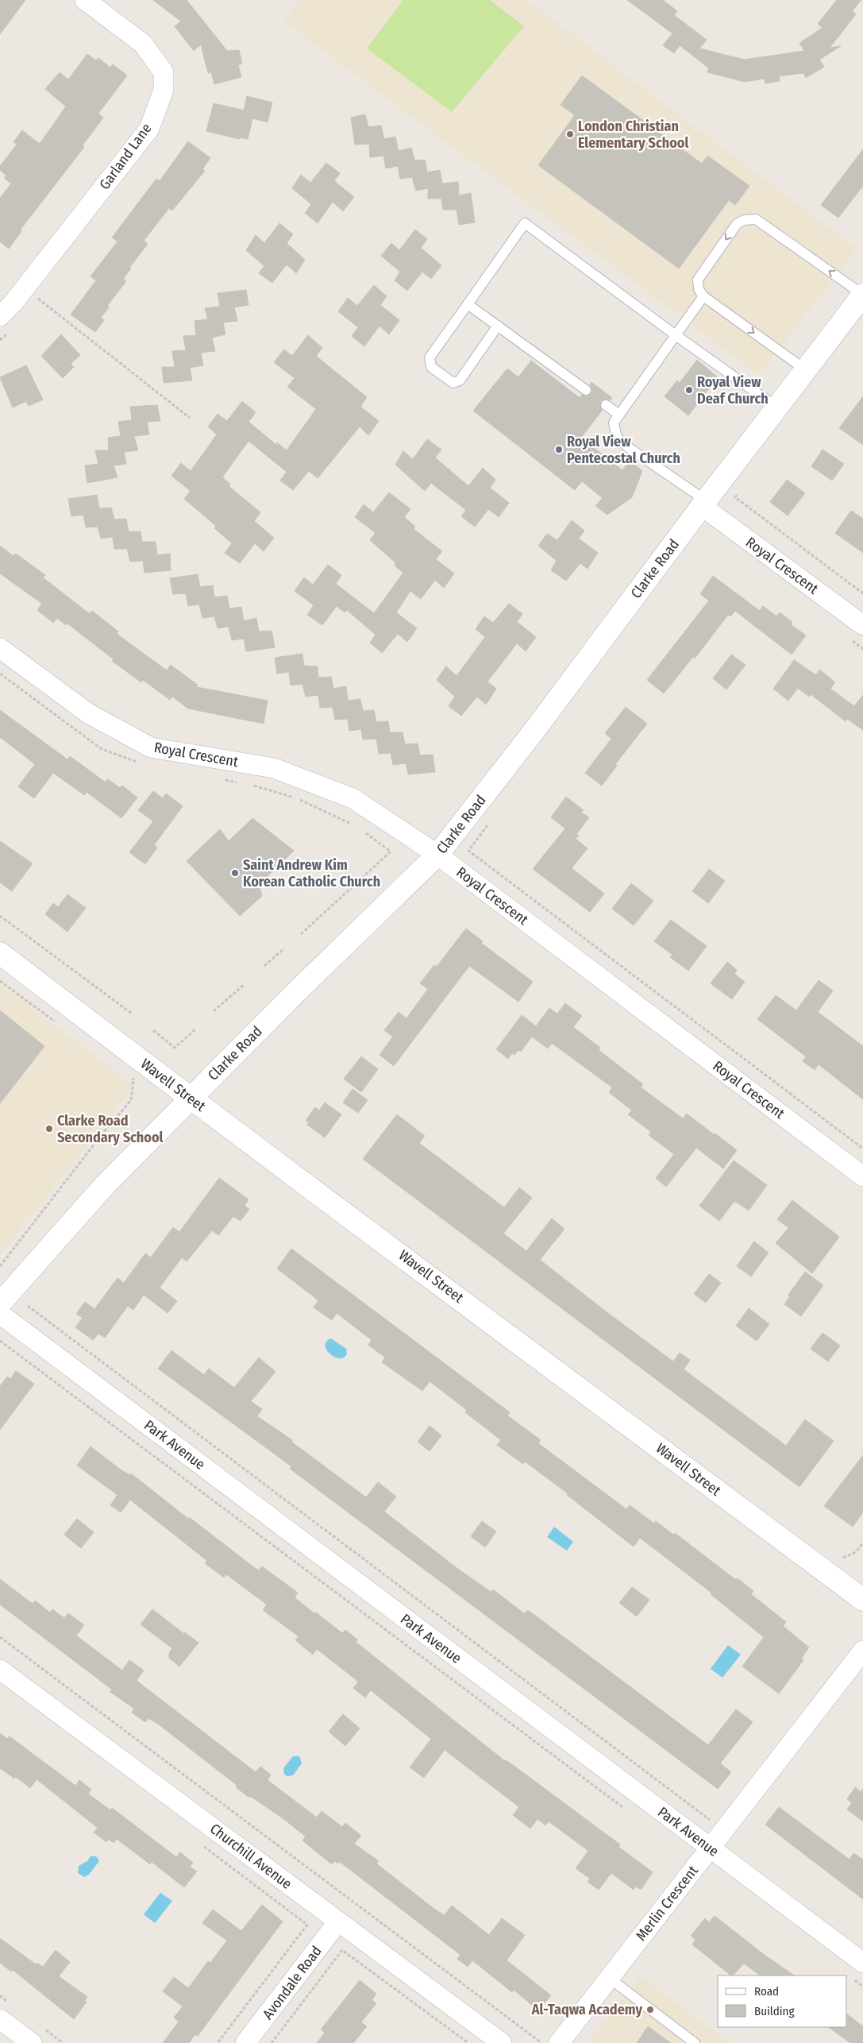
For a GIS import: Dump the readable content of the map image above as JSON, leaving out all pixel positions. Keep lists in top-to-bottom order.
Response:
{
  "streets": {
    "main road": ["Clarke Road", "Wavell Street"],
    "street": [
      "Garland Lane",
      "Royal Crescent",
      "Park Avenue",
      "Churchill Avenue",
      "Merlin Crescent",
      "Avondale Road"
    ]
  },
  "crossings": [
    ["Royal Crescent", "Clarke Road"],
    ["Clarke Road", "Wavell Street"],
    ["Park Avenue", "Merlin Crescent"],
    ["Churchill Avenue", "Avondale Road"]
  ],
  "places": [
    "London Christian Elementary School",
    "Royal View Deaf Church",
    "Royal View Pentecostal Church",
    "Saint Andrew Kim Korean Catholic Church",
    "Clarke Road Secondary School",
    "Al-Taqwa Academy"
  ],
  "legend": ["Road", "Building"]
}
